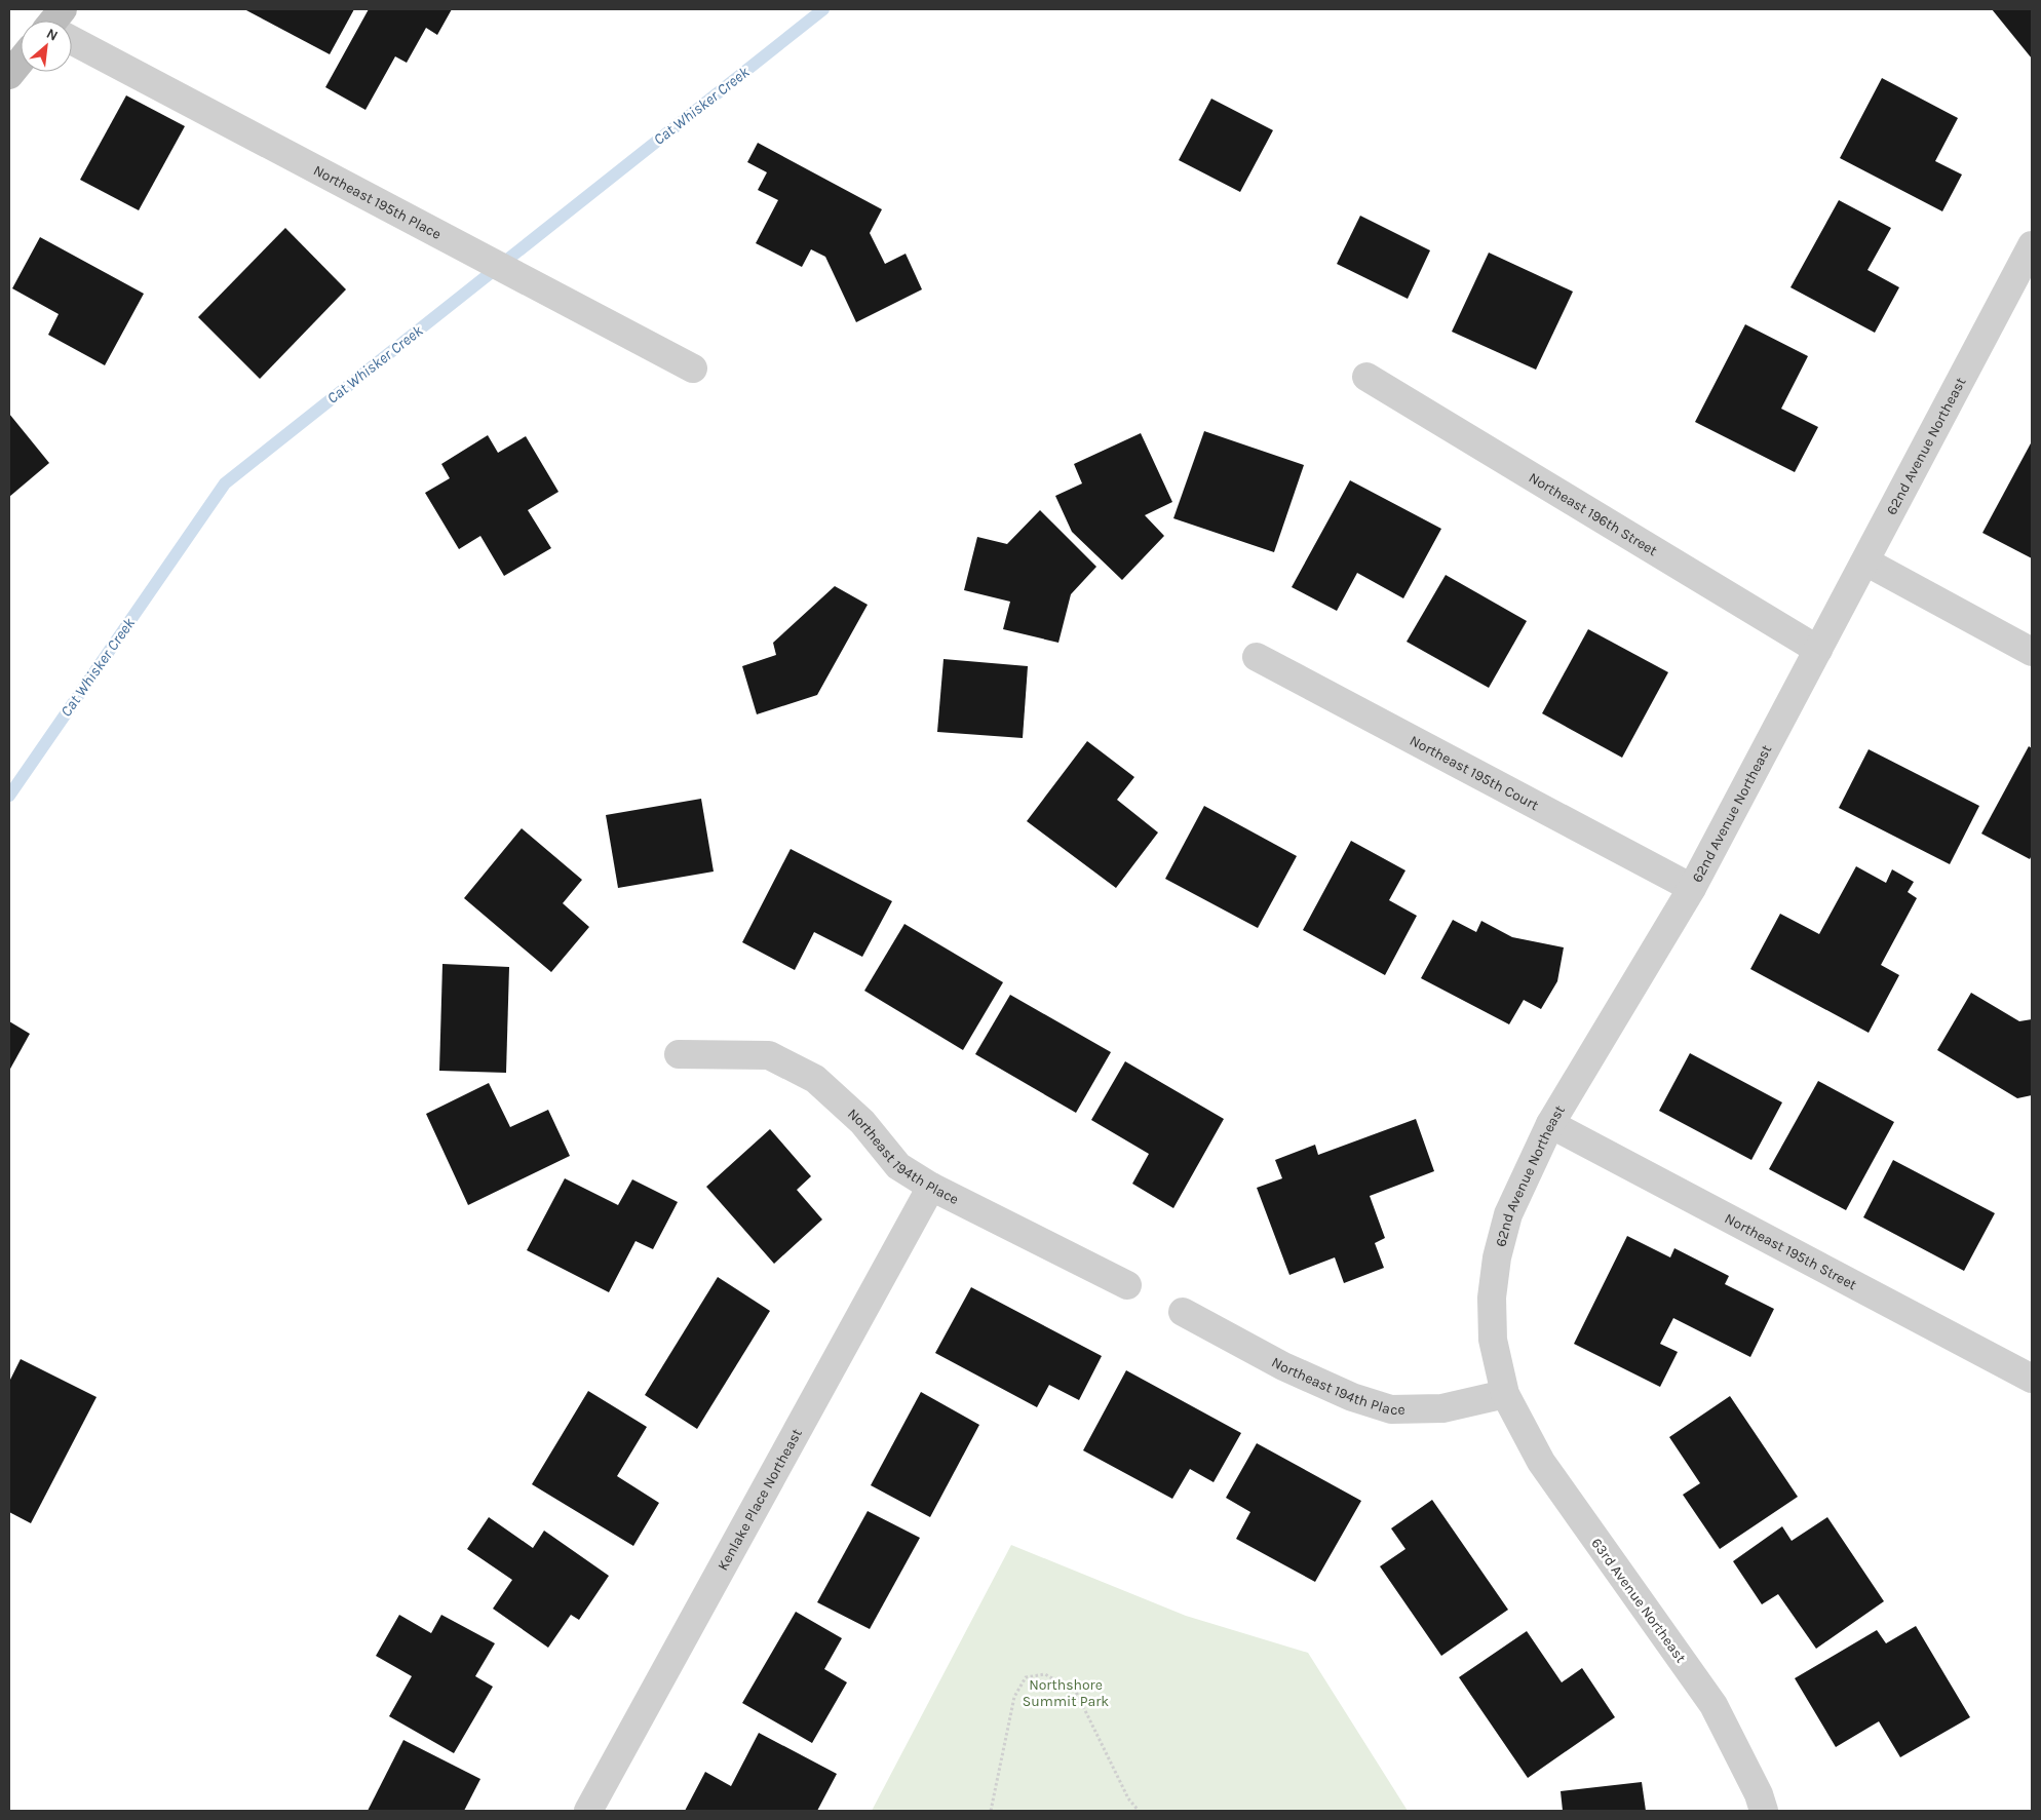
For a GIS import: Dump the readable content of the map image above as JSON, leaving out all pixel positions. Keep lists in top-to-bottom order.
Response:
{
  "streets": {
    "street": [
      "Northeast 195th Place",
      "62nd Avenue Northeast",
      "Northeast 196th Street",
      "Northeast 195th Court",
      "Northeast 194th Place",
      "Northeast 195th Street",
      "Kenlake Place Northeast",
      "63rd Avenue Northeast"
    ]
  },
  "crossings": [
    ["62nd Avenue Northeast", "Northeast 196th Street"],
    ["62nd Avenue Northeast", "Northeast 195th Court"],
    ["62nd Avenue Northeast", "Northeast 194th Place"],
    ["62nd Avenue Northeast", "Northeast 195th Street"],
    ["62nd Avenue Northeast", "63rd Avenue Northeast"],
    ["Northeast 194th Place", "Kenlake Place Northeast"],
    ["Northeast 194th Place", "63rd Avenue Northeast"]
  ],
  "water": ["Cat Whisker Creek"],
  "parks": ["Northshore Summit Park"],
  "north": "top right"
}
